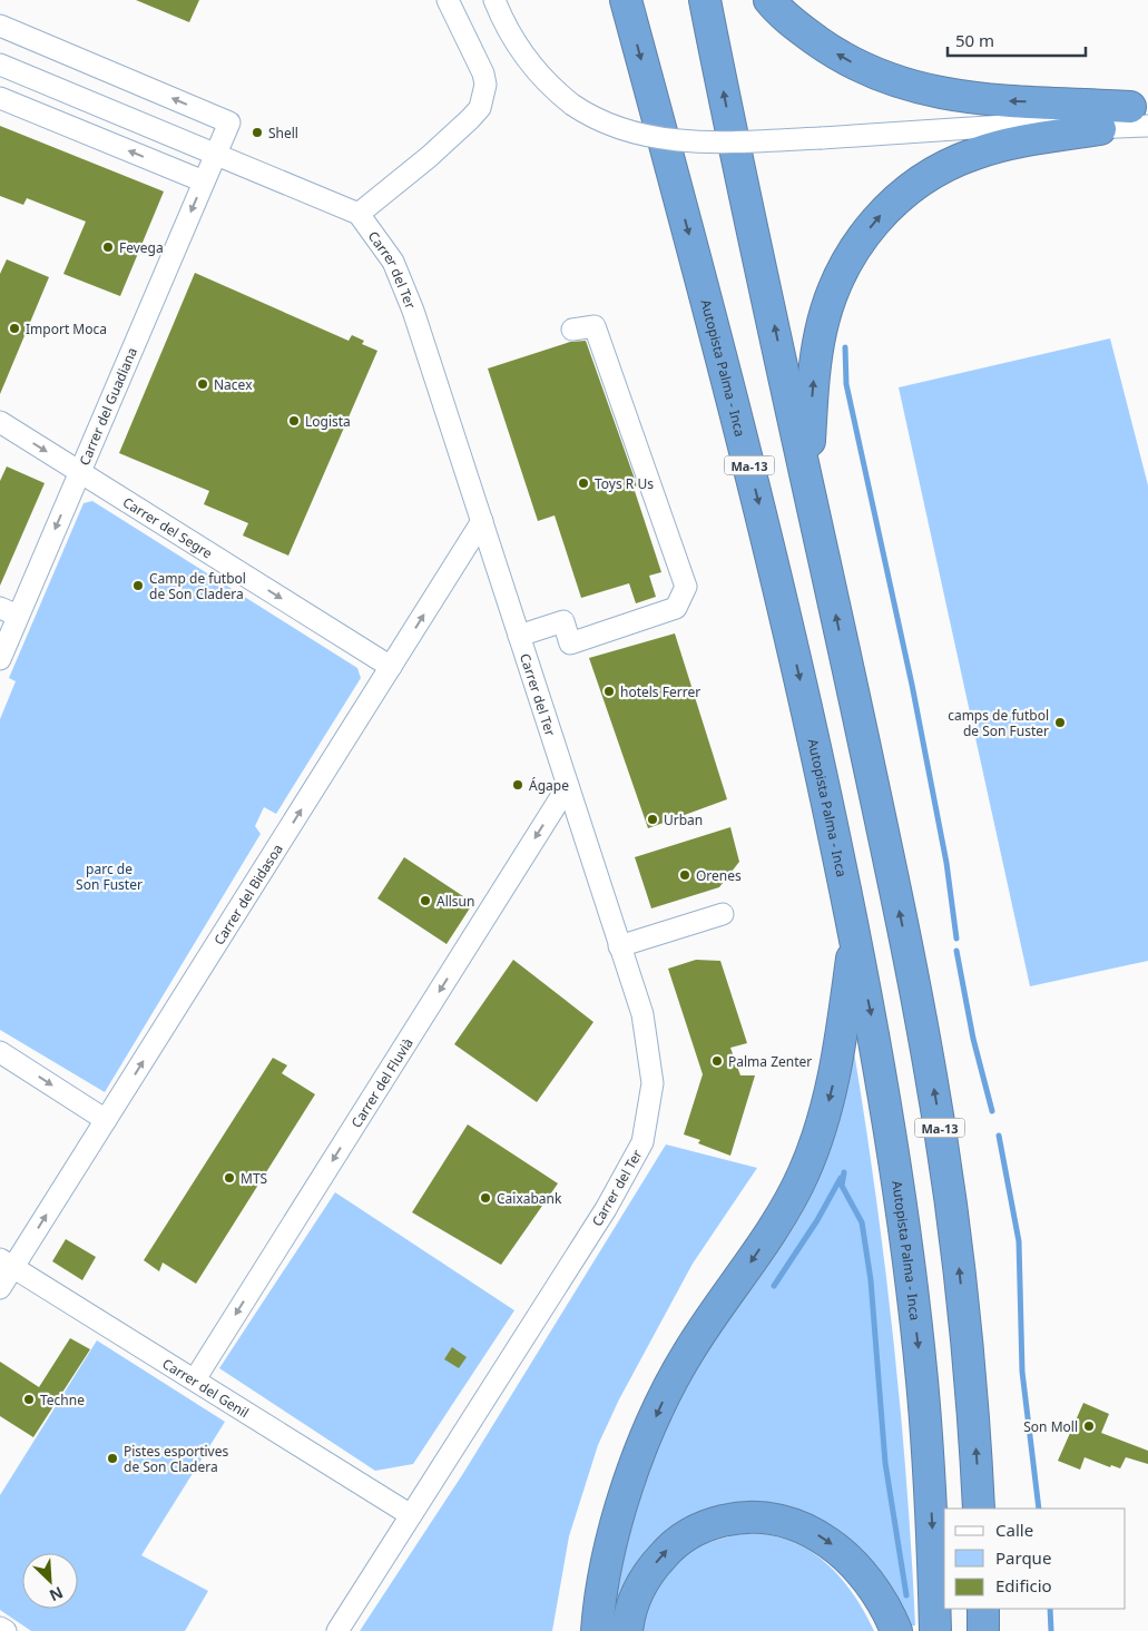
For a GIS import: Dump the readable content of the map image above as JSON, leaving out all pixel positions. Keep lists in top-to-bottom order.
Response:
{
  "streets": {
    "highway": ["Autopista Palma - Inca", "Ma-13"],
    "street": [
      "Carrer del Ter",
      "Carrer del Guadiana",
      "Carrer del Segre",
      "Carrer del Bidasoa",
      "Carrer del Fluvià",
      "Carrer del Genil"
    ]
  },
  "crossings": [
    ["Carrer del Ter", "Carrer del Bidasoa"],
    ["Carrer del Ter", "Carrer del Fluvià"],
    ["Carrer del Ter", "Carrer del Genil"],
    ["Carrer del Guadiana", "Carrer del Segre"],
    ["Carrer del Segre", "Carrer del Bidasoa"],
    ["Carrer del Bidasoa", "Carrer del Genil"],
    ["Carrer del Fluvià", "Carrer del Genil"]
  ],
  "one_way": ["Carrer del Segre", "Carrer del Bidasoa", "Carrer del Fluvià"],
  "parks": ["parc de Son Fuster"],
  "places": [
    "Shell",
    "Fevega",
    "Import Moca",
    "Nacex",
    "Logista",
    "Toys R Us",
    "Camp de futbol de Son Cladera",
    "hotels Ferrer",
    "camps de futbol de Son Fuster",
    "Ágape",
    "Urban",
    "Orenes",
    "Allsun",
    "Palma Zenter",
    "MTS",
    "Caixabank",
    "Techne",
    "Son Moll",
    "Pistes esportives de Son Cladera"
  ],
  "legend": ["Calle", "Parque", "Edificio"],
  "scale_bar": "50 m",
  "north": "bottom right"
}
